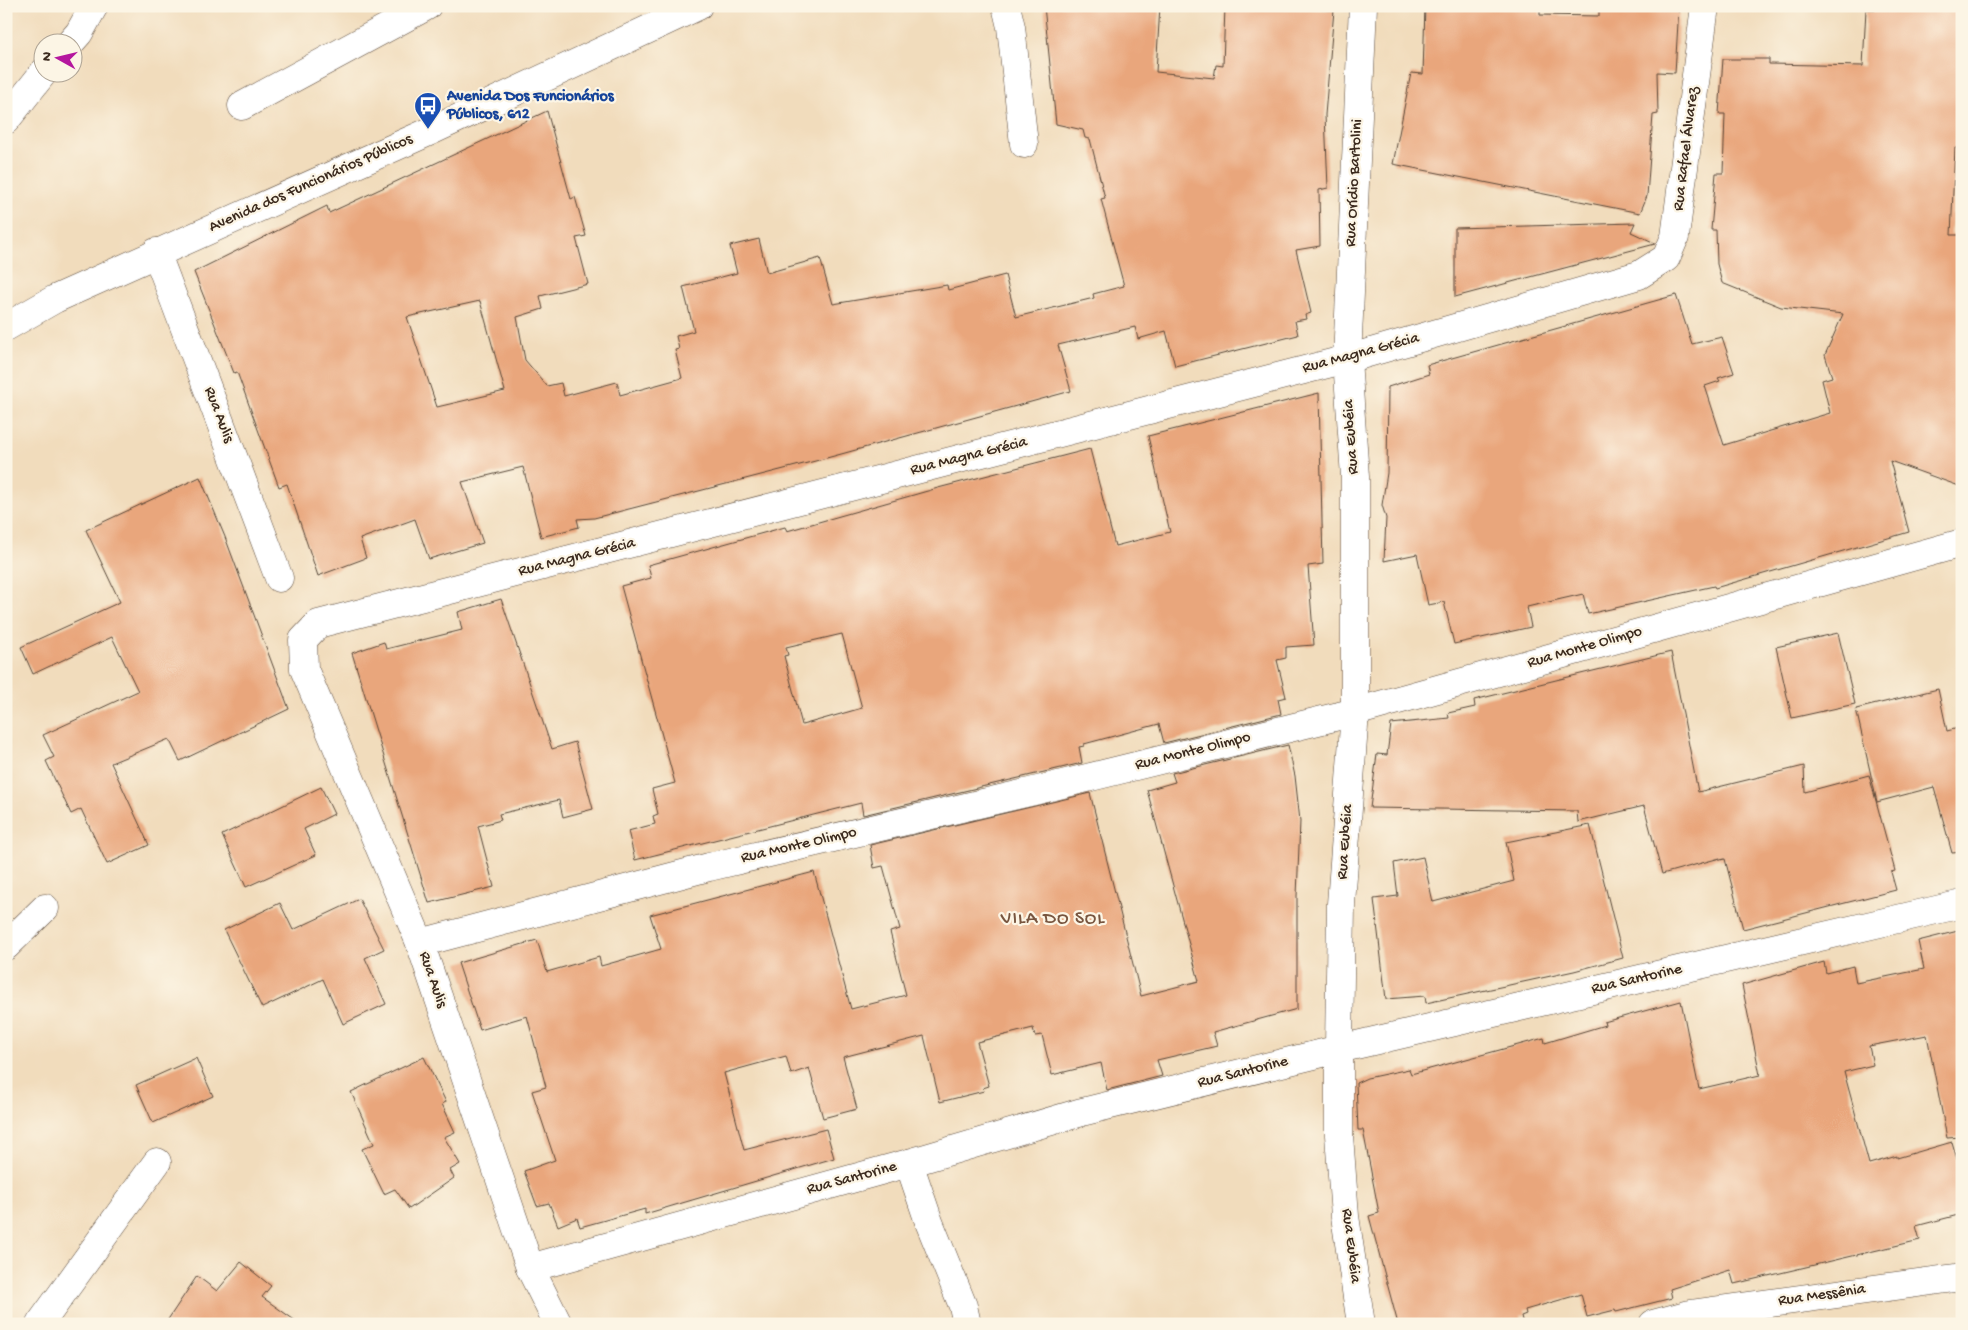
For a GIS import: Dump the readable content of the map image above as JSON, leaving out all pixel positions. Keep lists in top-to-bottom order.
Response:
{
  "streets": {
    "street": [
      "Rua Rafael Álvarez",
      "Rua Orídio Bartolini",
      "Avenida dos Funcionários Públicos",
      "Rua Magna Grécia",
      "Rua Aulis",
      "Rua Eubéia",
      "Rua Monte Olimpo",
      "Rua Santorine",
      "Rua Messênia"
    ]
  },
  "crossings": [
    ["Rua Rafael Álvarez", "Rua Magna Grécia"],
    ["Rua Orídio Bartolini", "Rua Magna Grécia"],
    ["Rua Orídio Bartolini", "Rua Eubéia"],
    ["Avenida dos Funcionários Públicos", "Rua Aulis"],
    ["Rua Magna Grécia", "Rua Aulis"],
    ["Rua Magna Grécia", "Rua Eubéia"],
    ["Rua Aulis", "Rua Monte Olimpo"],
    ["Rua Aulis", "Rua Santorine"],
    ["Rua Eubéia", "Rua Monte Olimpo"],
    ["Rua Eubéia", "Rua Santorine"]
  ],
  "districts": ["VILA DO SOL"],
  "places": {
    "bus stop": ["Avenida Dos Funcionários Públicos, 612"]
  },
  "north": "left"
}
